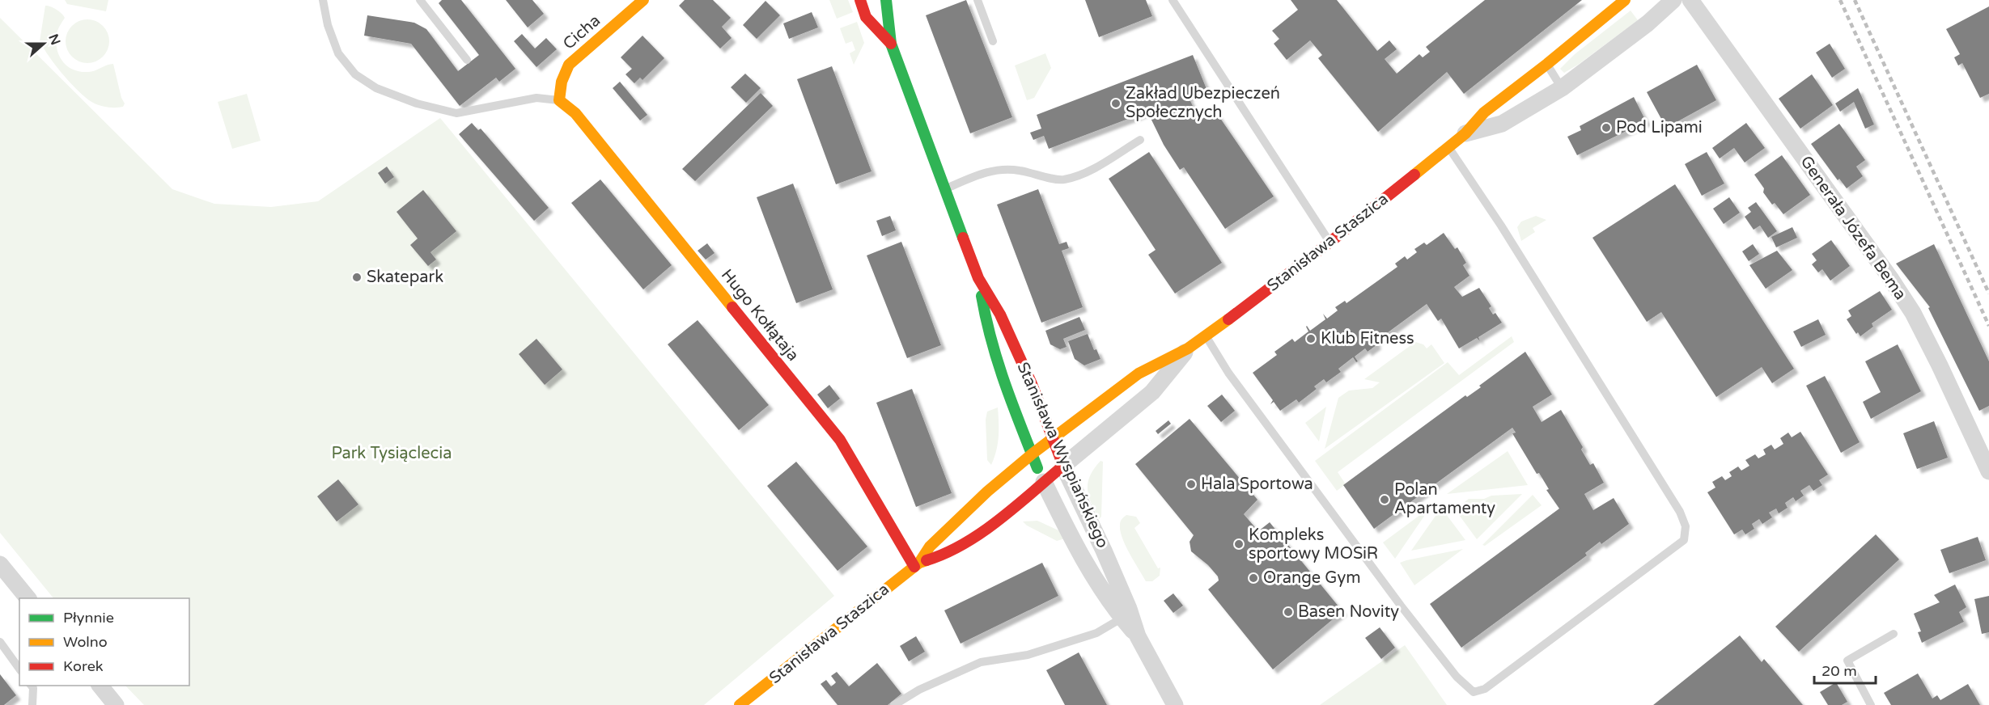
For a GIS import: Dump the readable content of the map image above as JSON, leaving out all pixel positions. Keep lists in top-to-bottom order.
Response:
{
  "streets": {
    "street": [
      "Cicha",
      "Generała Józefa Bema",
      "Stanisława Staszica",
      "Hugo Kołłątaja",
      "Stanisława Wyspiańskiego"
    ]
  },
  "crossings": [
    ["Cicha", "Hugo Kołłątaja"],
    ["Stanisława Staszica", "Hugo Kołłątaja"],
    ["Stanisława Staszica", "Stanisława Wyspiańskiego"]
  ],
  "parks": ["Park Tysiąclecia"],
  "places": [
    "Zakład Ubezpieczeń Społecznych",
    "Pod Lipami",
    "Skatepark",
    "Klub Fitness",
    "Hala Sportowa",
    "Polan Apartamenty",
    "Kompleks sportowy MOSiR",
    "Orange Gym",
    "Basen Novity"
  ],
  "legend": ["Płynnie", "Wolno", "Korek"],
  "scale_bar": "20 m",
  "north": "right"
}
